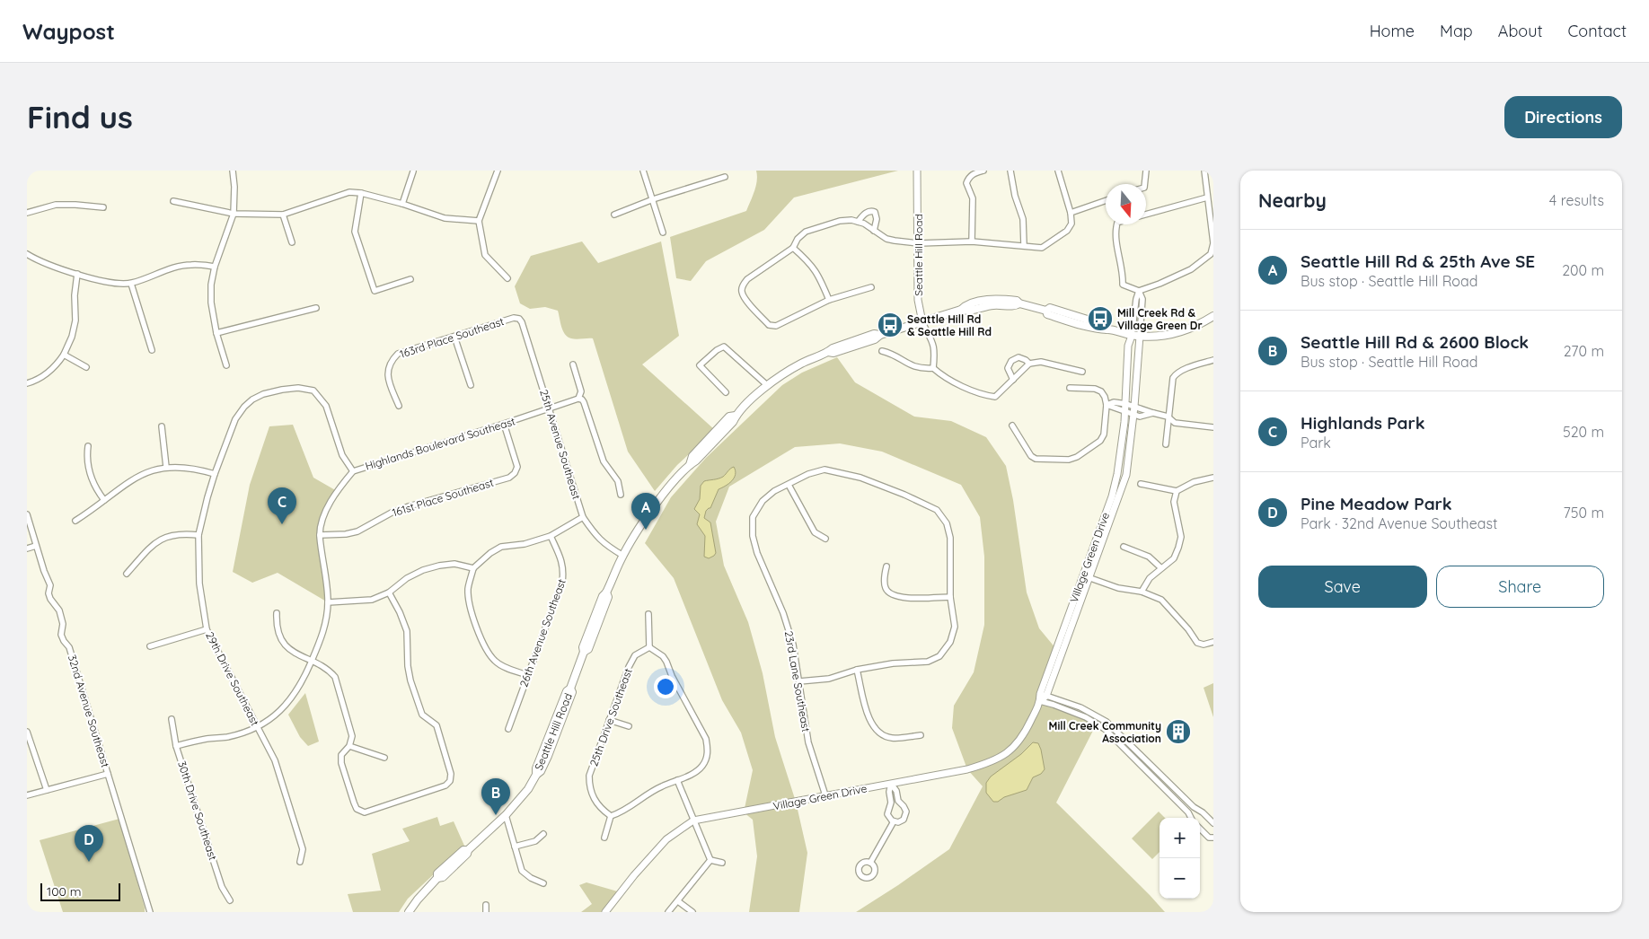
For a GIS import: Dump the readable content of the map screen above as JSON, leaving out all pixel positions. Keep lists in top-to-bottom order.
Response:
{
  "streets": {
    "main road": ["Seattle Hill Road"],
    "street": [
      "163rd Place Southeast",
      "Highlands Boulevard Southeast",
      "25th Avenue Southeast",
      "161st Place Southeast",
      "Village Green Drive",
      "26th Avenue Southeast",
      "29th Drive Southeast",
      "23rd Lane Southeast",
      "32nd Avenue Southeast",
      "25th Drive Southeast",
      "30th Drive Southeast"
    ]
  },
  "crossings": [
    ["Seattle Hill Road", "25th Avenue Southeast"],
    ["163rd Place Southeast", "25th Avenue Southeast"],
    ["Highlands Boulevard Southeast", "25th Avenue Southeast"],
    ["Highlands Boulevard Southeast", "161st Place Southeast"],
    ["Highlands Boulevard Southeast", "29th Drive Southeast"],
    ["Highlands Boulevard Southeast", "30th Drive Southeast"],
    ["Village Green Drive", "23rd Lane Southeast"]
  ],
  "places": {
    "bus stop": ["Mill Creek Rd & Village Green Dr", "Seattle Hill Rd & Seattle Hill Rd"],
    "building": ["Mill Creek Community Association"]
  },
  "scale_bar": "100 m",
  "north": "bottom",
  "page": {
    "header": "Waypost",
    "nav": [
      "Home",
      "Map",
      "About",
      "Contact"
    ],
    "buttons": [
      "Directions",
      ["Save", "Share"]
    ],
    "title": "Find us",
    "heading": ["Nearby", "4 results"],
    "list": [
      {
        "mark": "A",
        "name": "Seattle Hill Rd & 25th Ave SE",
        "note": "Bus stop · Seattle Hill Road",
        "value": "200 m"
      },
      {
        "mark": "B",
        "name": "Seattle Hill Rd & 2600 Block",
        "note": "Bus stop · Seattle Hill Road",
        "value": "270 m"
      },
      {
        "mark": "C",
        "name": "Highlands Park",
        "note": "Park",
        "value": "520 m"
      },
      {
        "mark": "D",
        "name": "Pine Meadow Park",
        "note": "Park · 32nd Avenue Southeast",
        "value": "750 m"
      }
    ],
    "pins": [
      "C",
      "A",
      "B",
      "D"
    ],
    "map_buttons": ["+", "−"],
    "scale": "100 m"
  }
}
